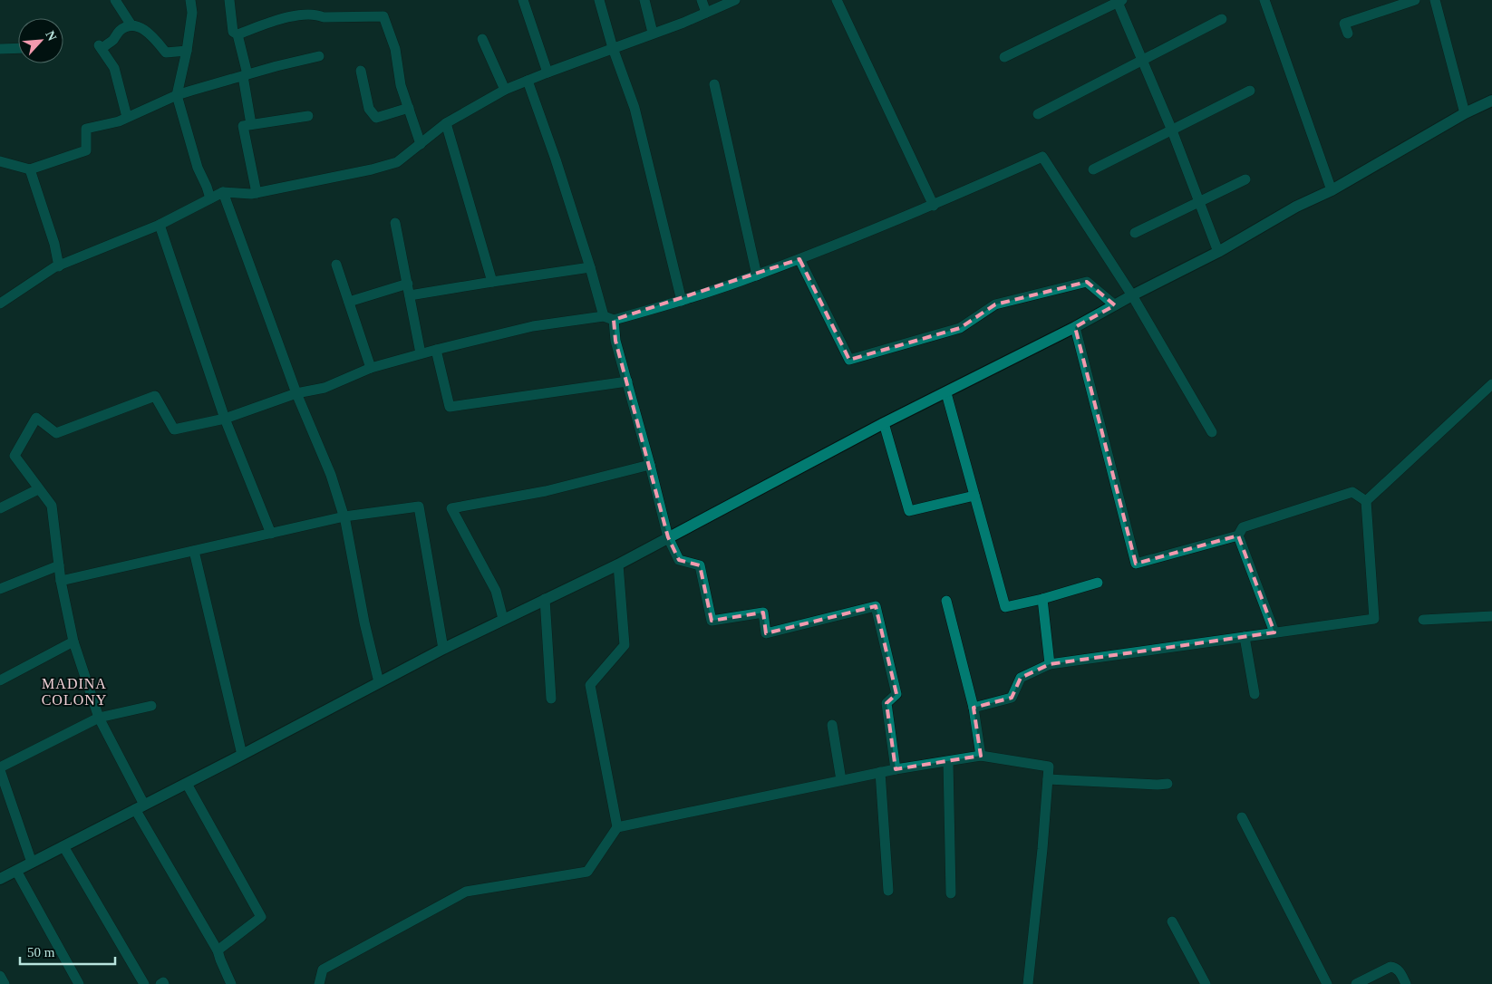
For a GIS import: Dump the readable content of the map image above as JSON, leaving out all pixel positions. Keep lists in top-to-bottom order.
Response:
{
  "districts": ["MADINA COLONY"],
  "scale_bar": "50 m",
  "north": "top right"
}
